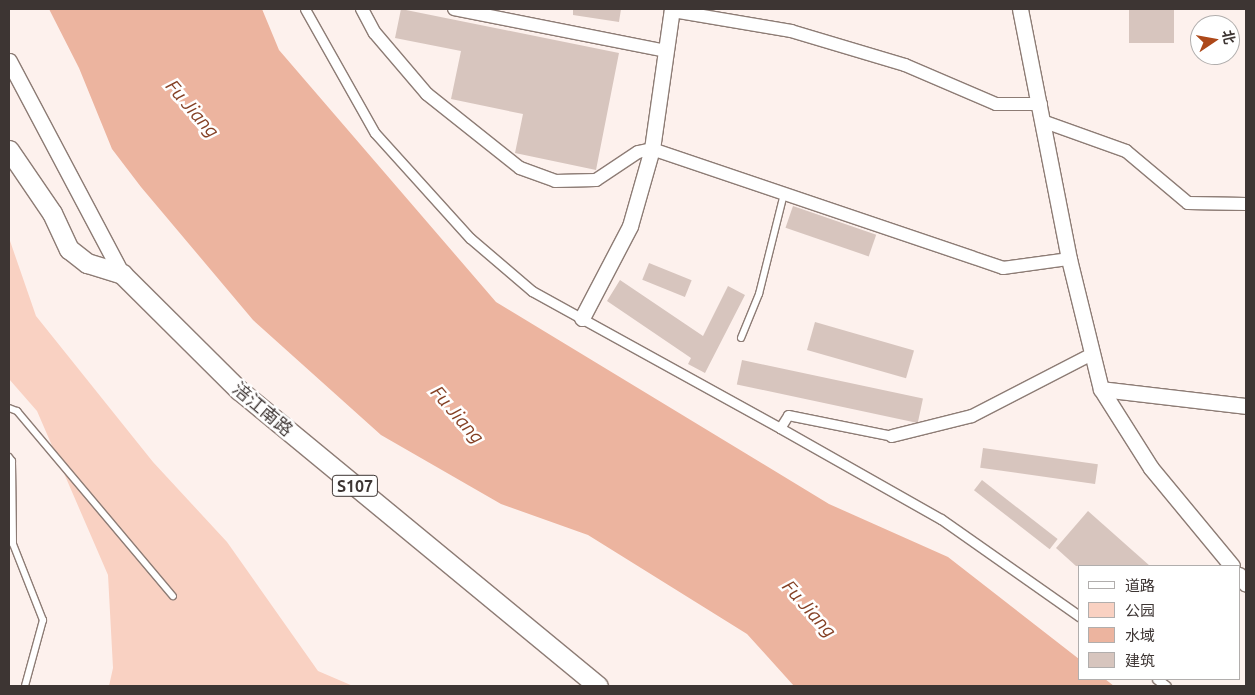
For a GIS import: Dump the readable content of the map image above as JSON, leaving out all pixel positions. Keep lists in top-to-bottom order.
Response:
{
  "streets": {
    "main road": ["涪江南路", "S107"]
  },
  "crossings": [
    ["涪江南路", "S107"]
  ],
  "water": ["Fu Jiang"],
  "legend": [
    "道路",
    "公园",
    "水域",
    "建筑"
  ],
  "north": "right"
}
